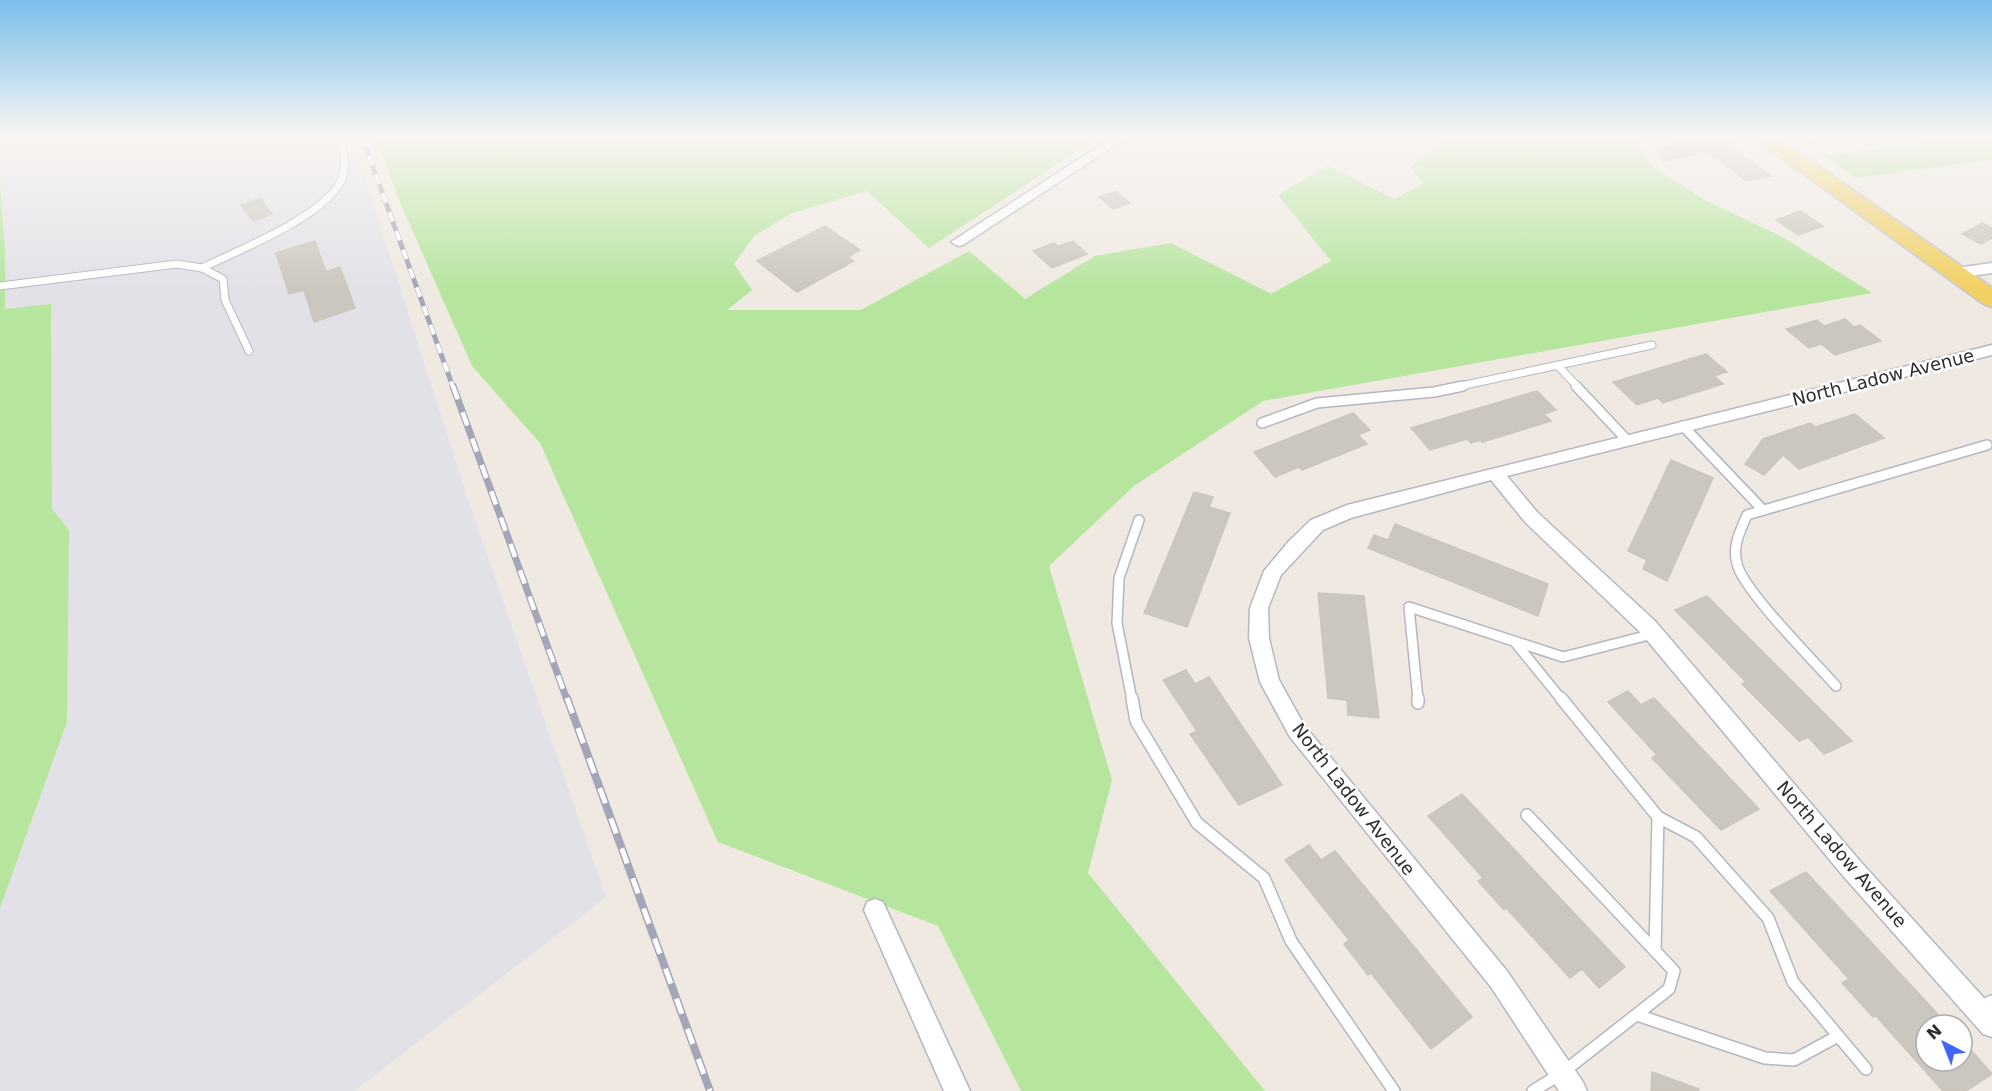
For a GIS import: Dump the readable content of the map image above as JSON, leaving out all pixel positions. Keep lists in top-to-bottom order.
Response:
{
  "streets": {
    "street": ["North Ladow Avenue"]
  },
  "north": "top left"
}
